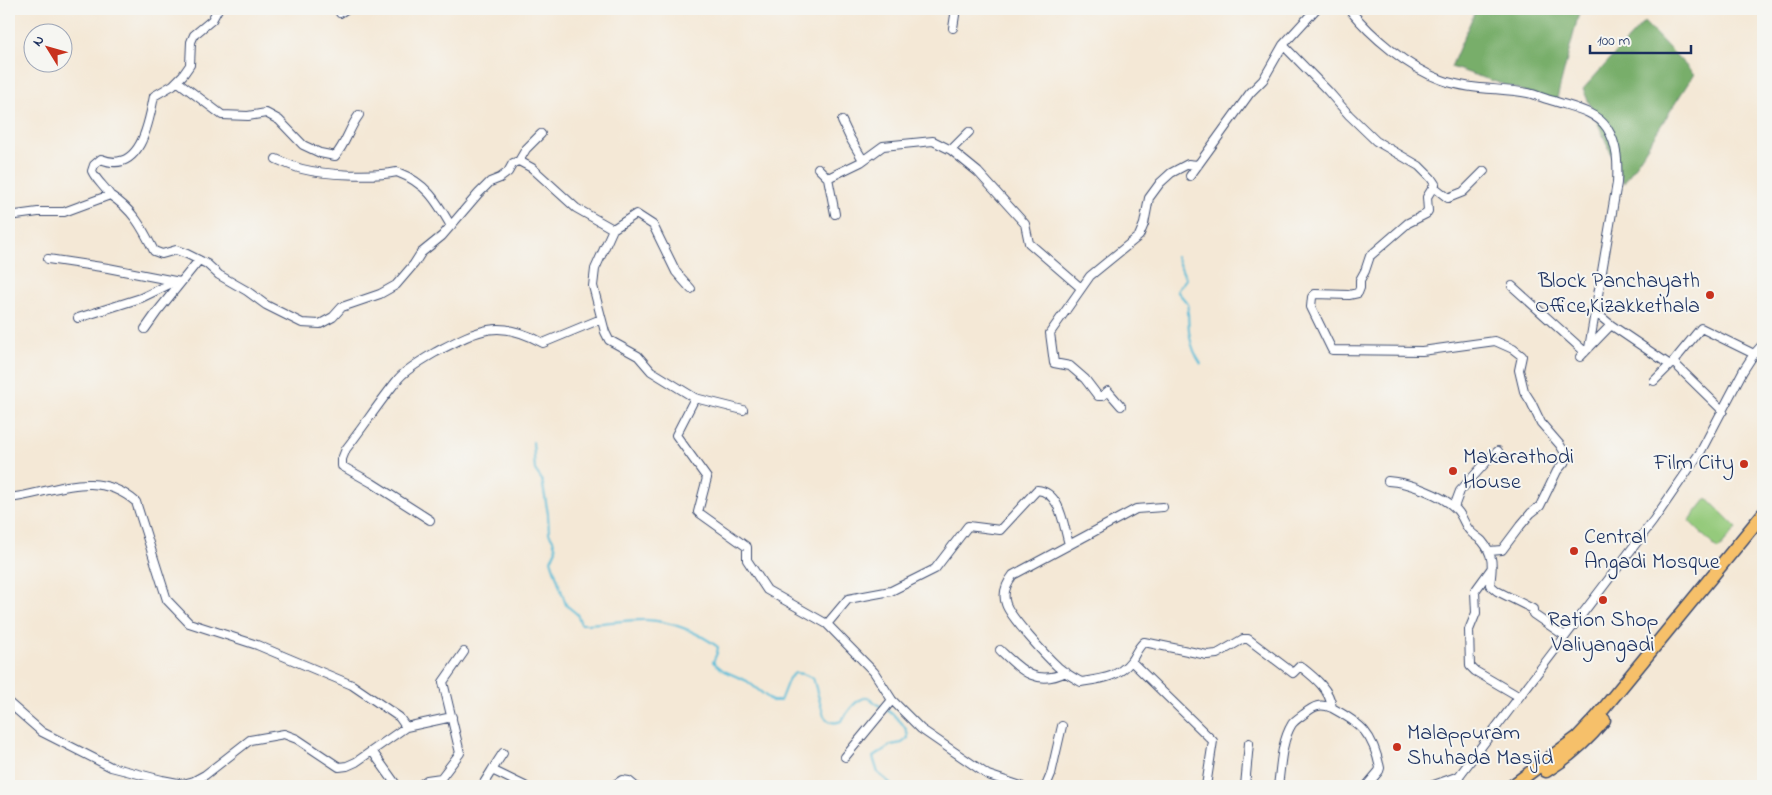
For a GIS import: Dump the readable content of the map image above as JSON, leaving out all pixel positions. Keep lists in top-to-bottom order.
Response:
{
  "places": [
    "Block Panchayath Office,Kizakkethala",
    "Film City",
    "Makarathodi House",
    "Central Angadi Mosque",
    "Ration Shop Valiyangadi",
    "Malappuram Shuhada Masjid"
  ],
  "scale_bar": "100 m",
  "north": "top left"
}
